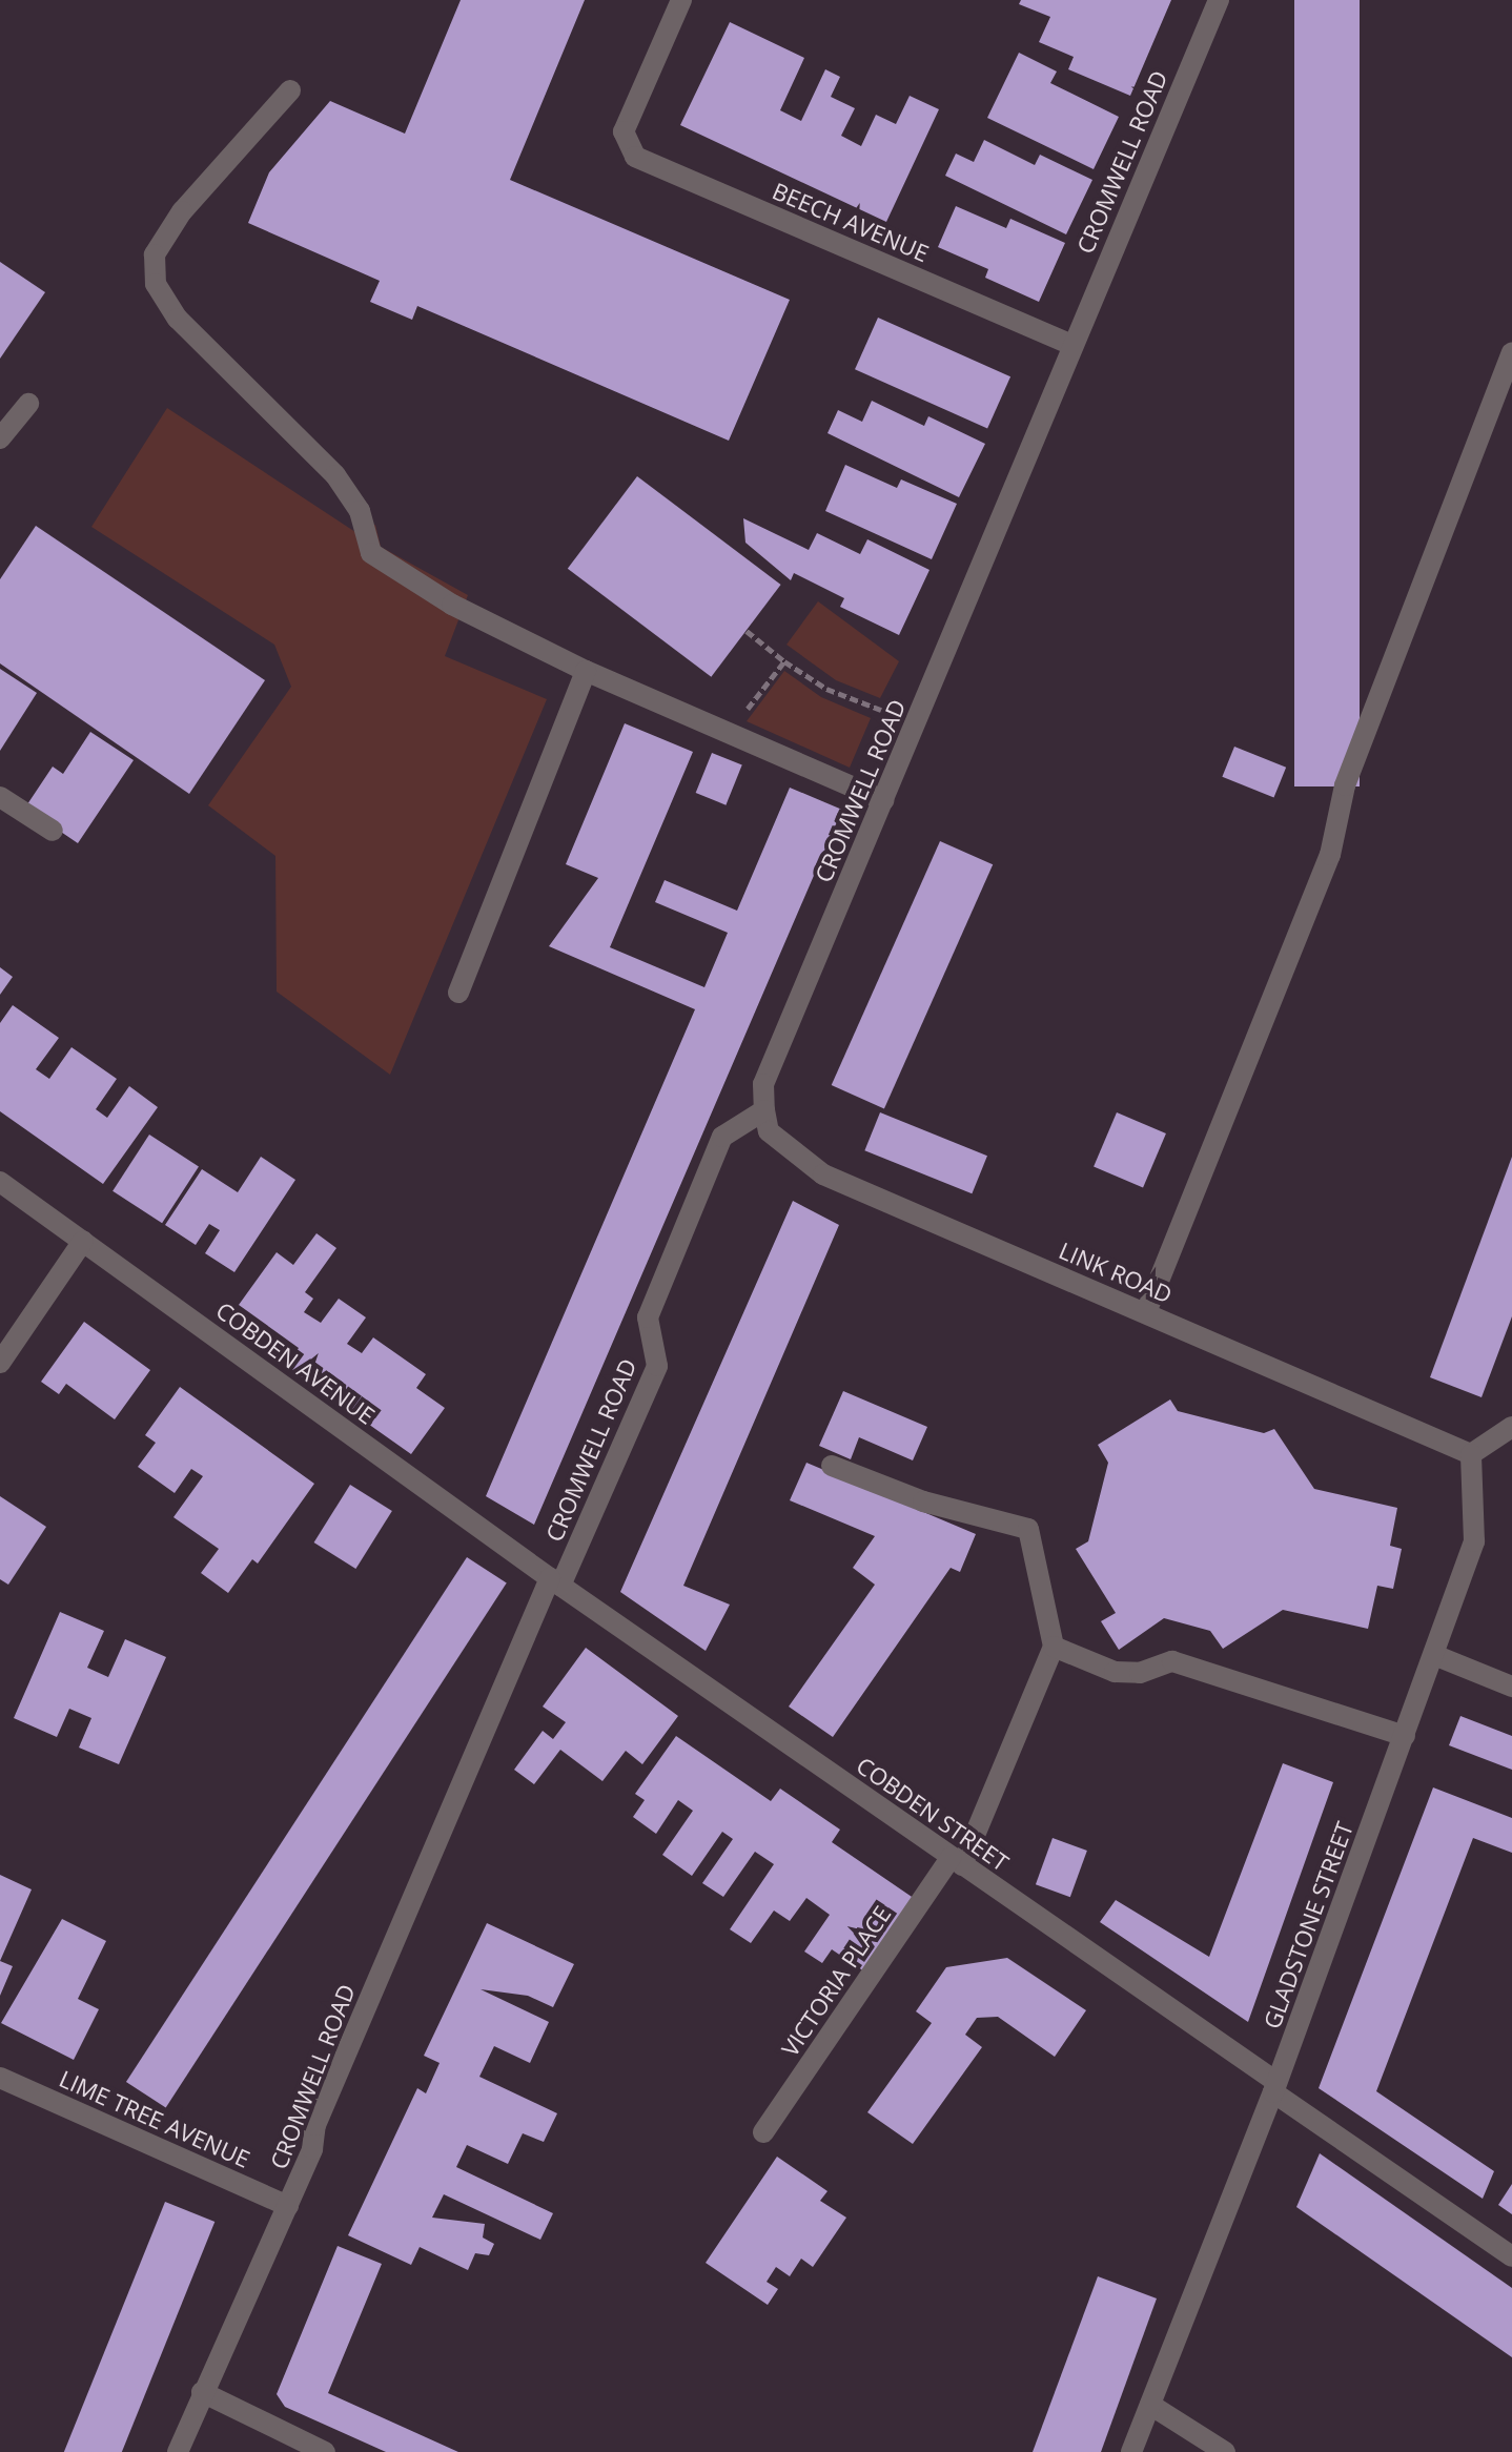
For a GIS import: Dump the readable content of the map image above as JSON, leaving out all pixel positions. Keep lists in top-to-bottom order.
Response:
{
  "streets": {
    "street": [
      "CROMWELL ROAD",
      "BEECH AVENUE",
      "LINK ROAD",
      "COBDEN AVENUE",
      "COBDEN STREET",
      "GLADSTONE STREET",
      "VICTORIA PLACE",
      "LIME TREE AVENUE"
    ]
  },
  "crossings": [
    ["CROMWELL ROAD", "BEECH AVENUE"],
    ["CROMWELL ROAD", "LINK ROAD"],
    ["CROMWELL ROAD", "COBDEN AVENUE"],
    ["CROMWELL ROAD", "COBDEN STREET"],
    ["CROMWELL ROAD", "LIME TREE AVENUE"],
    ["LINK ROAD", "GLADSTONE STREET"],
    ["COBDEN AVENUE", "COBDEN STREET"],
    ["COBDEN STREET", "GLADSTONE STREET"],
    ["COBDEN STREET", "VICTORIA PLACE"]
  ]
}
